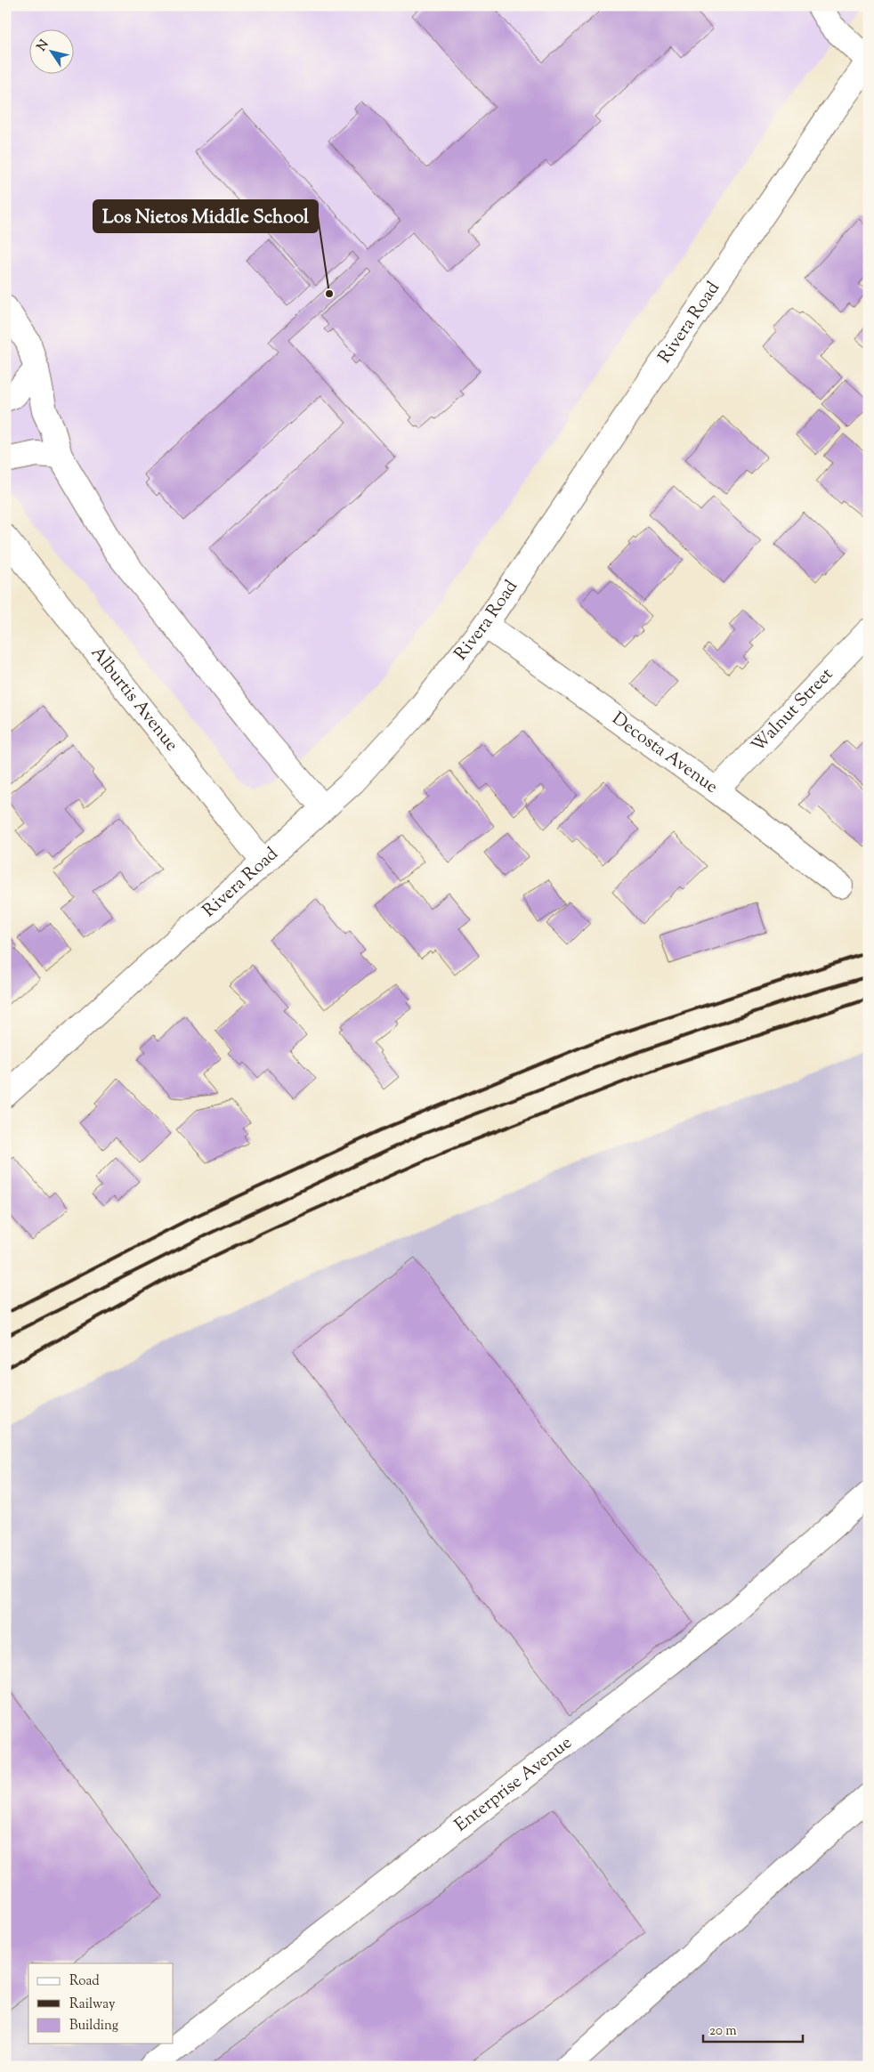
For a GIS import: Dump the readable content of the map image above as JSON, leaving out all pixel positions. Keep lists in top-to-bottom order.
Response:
{
  "streets": {
    "street": [
      "Rivera Road",
      "Alburtis Avenue",
      "Walnut Street",
      "Decosta Avenue",
      "Enterprise Avenue"
    ]
  },
  "crossings": [
    ["Rivera Road", "Alburtis Avenue"],
    ["Rivera Road", "Decosta Avenue"],
    ["Walnut Street", "Decosta Avenue"]
  ],
  "places": ["Los Nietos Middle School"],
  "legend": ["Road", "Railway", "Building"],
  "scale_bar": "20 m",
  "north": "top left"
}
